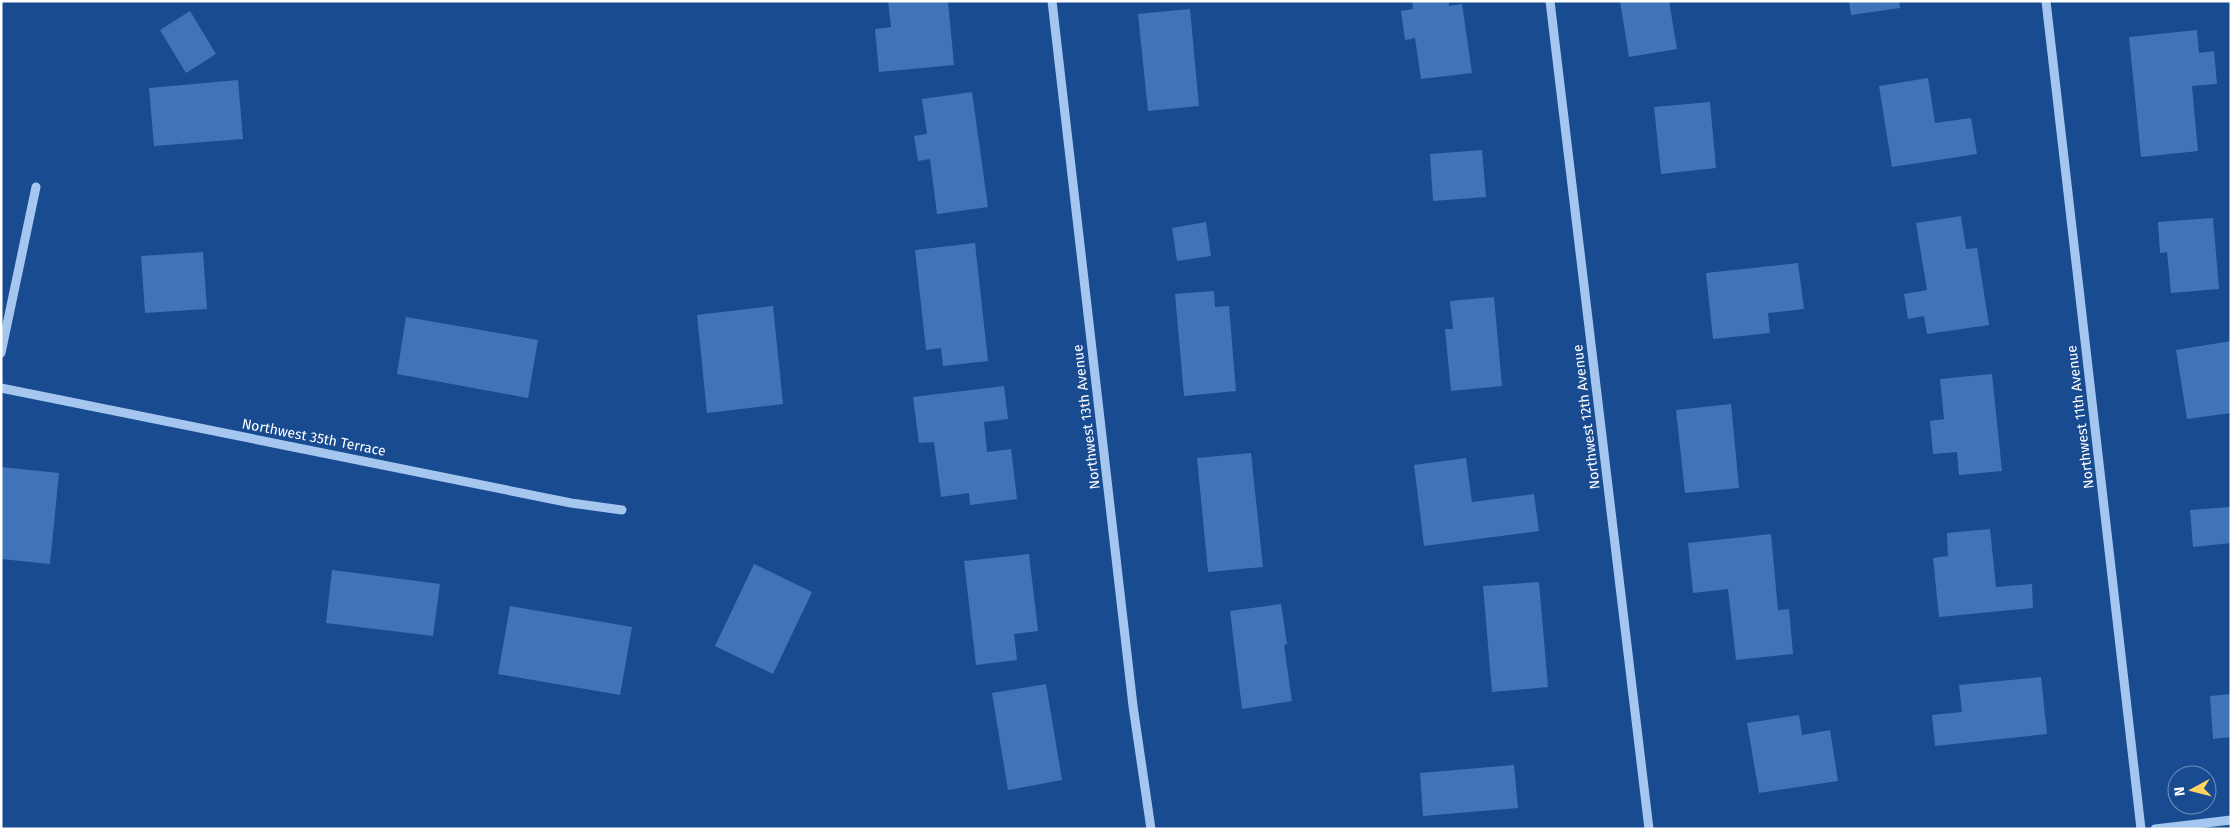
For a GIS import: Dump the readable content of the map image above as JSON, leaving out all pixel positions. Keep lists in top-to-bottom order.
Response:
{
  "streets": {
    "street": [
      "Northwest 13th Avenue",
      "Northwest 12th Avenue",
      "Northwest 11th Avenue",
      "Northwest 35th Terrace"
    ]
  },
  "north": "left"
}
